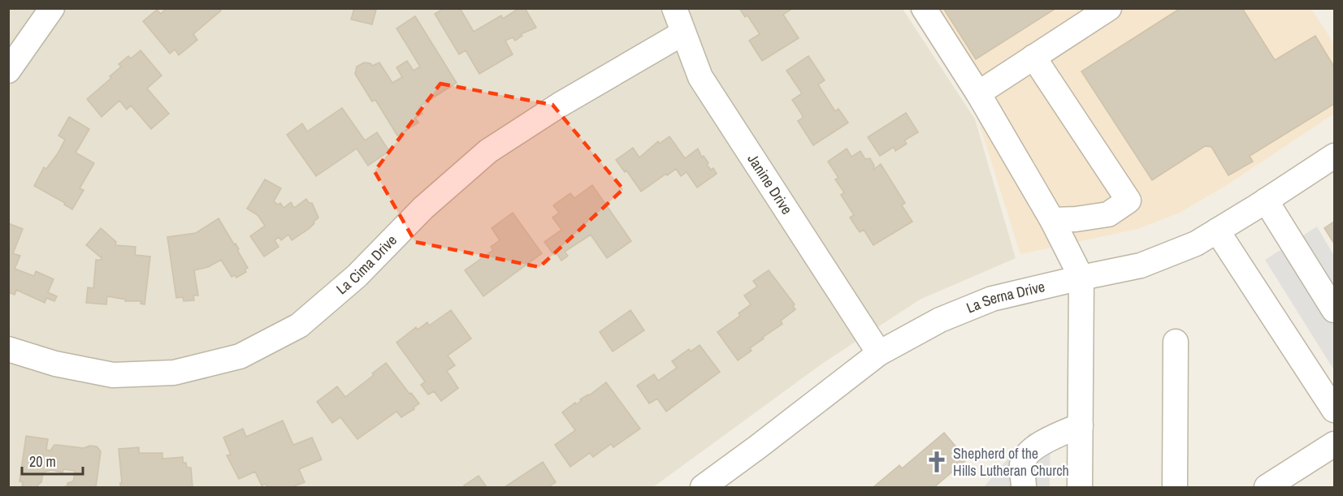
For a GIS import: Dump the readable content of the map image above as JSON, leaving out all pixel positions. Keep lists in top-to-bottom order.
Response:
{
  "streets": {
    "street": ["Janine Drive", "La Cima Drive", "La Serna Drive"]
  },
  "crossings": [
    ["Janine Drive", "La Cima Drive"],
    ["Janine Drive", "La Serna Drive"]
  ],
  "places": {
    "church": ["Shepherd of the Hills Lutheran Church"]
  },
  "scale_bar": "20 m"
}
